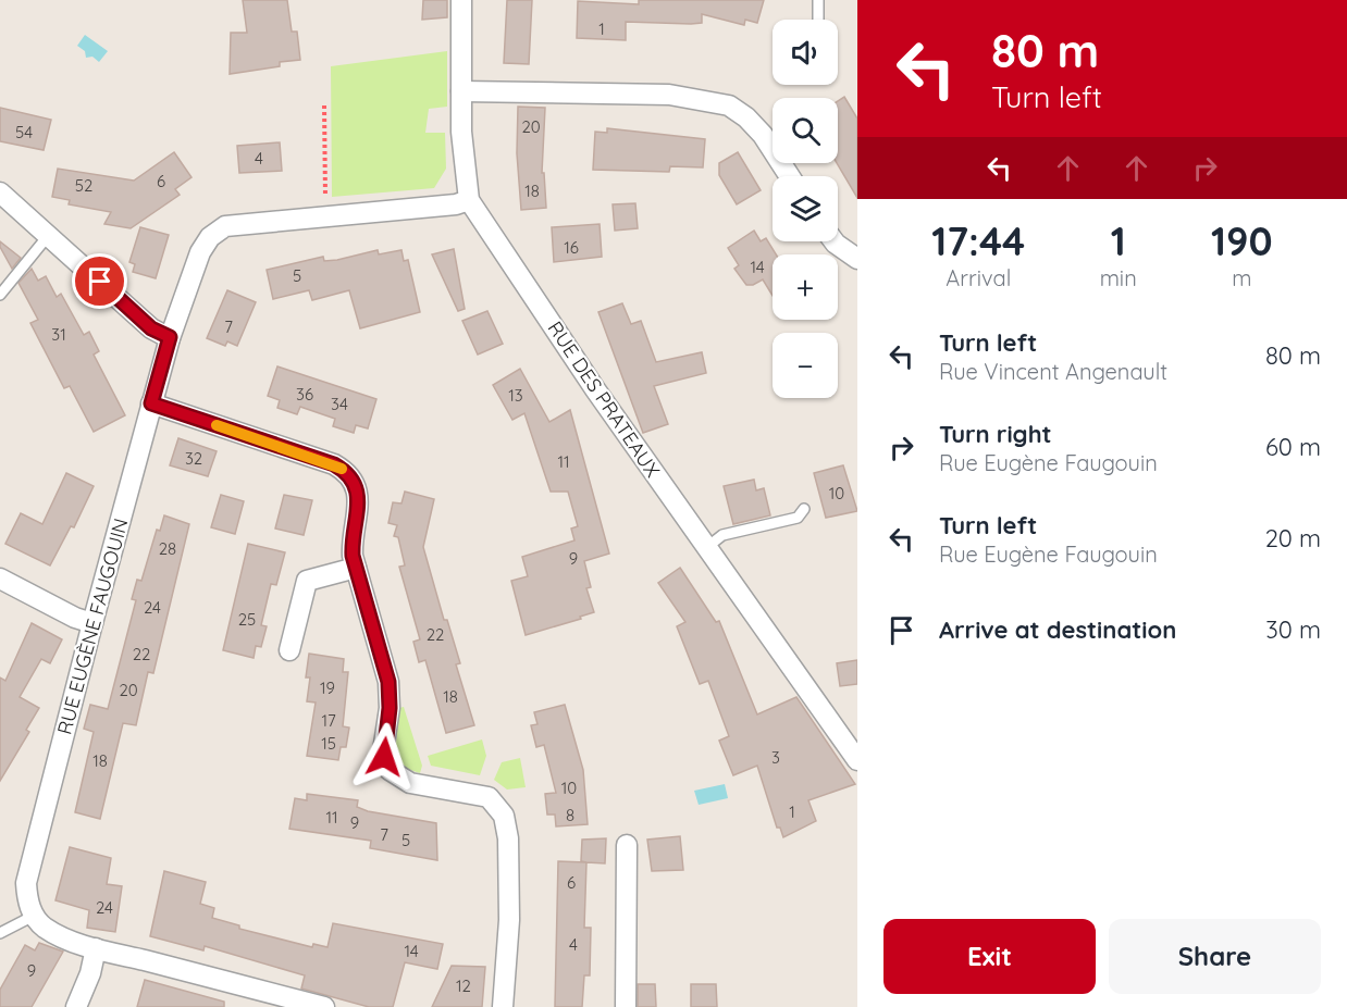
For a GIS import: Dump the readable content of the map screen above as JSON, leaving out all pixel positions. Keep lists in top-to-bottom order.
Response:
{
  "streets": {
    "street": ["RUE DES PRATEAUX", "RUE EUGÈNE FAUGOUIN"]
  },
  "crossings": [
    ["RUE DES PRATEAUX", "RUE EUGÈNE FAUGOUIN"]
  ],
  "house_numbers": [
    "1",
    "20",
    "54",
    "4",
    "6",
    "52",
    "18",
    "16",
    "14",
    "5",
    "7",
    "31",
    "36",
    "13",
    "34",
    "32",
    "11",
    "10",
    "28",
    "9",
    "24",
    "25",
    "22",
    "22",
    "19",
    "20",
    "18",
    "17",
    "15",
    "3",
    "18",
    "10",
    "1",
    "8",
    "11",
    "9",
    "7",
    "5",
    "6",
    "24",
    "4",
    "14",
    "9",
    "12"
  ],
  "page": {
    "turn": ["80 m", "Turn left"],
    "map_buttons": ["+", "−"],
    "eta": [
      "17:44",
      "Arrival",
      "1",
      "min",
      "190",
      "m"
    ],
    "list": [
      {
        "name": "Turn left",
        "note": "Rue Vincent Angenault",
        "value": "80 m"
      },
      {
        "name": "Turn right",
        "note": "Rue Eugène Faugouin",
        "value": "60 m"
      },
      {
        "name": "Turn left",
        "note": "Rue Eugène Faugouin",
        "value": "20 m"
      },
      {
        "name": "Arrive at destination",
        "value": "30 m"
      }
    ],
    "buttons": ["Exit", "Share"]
  }
}
